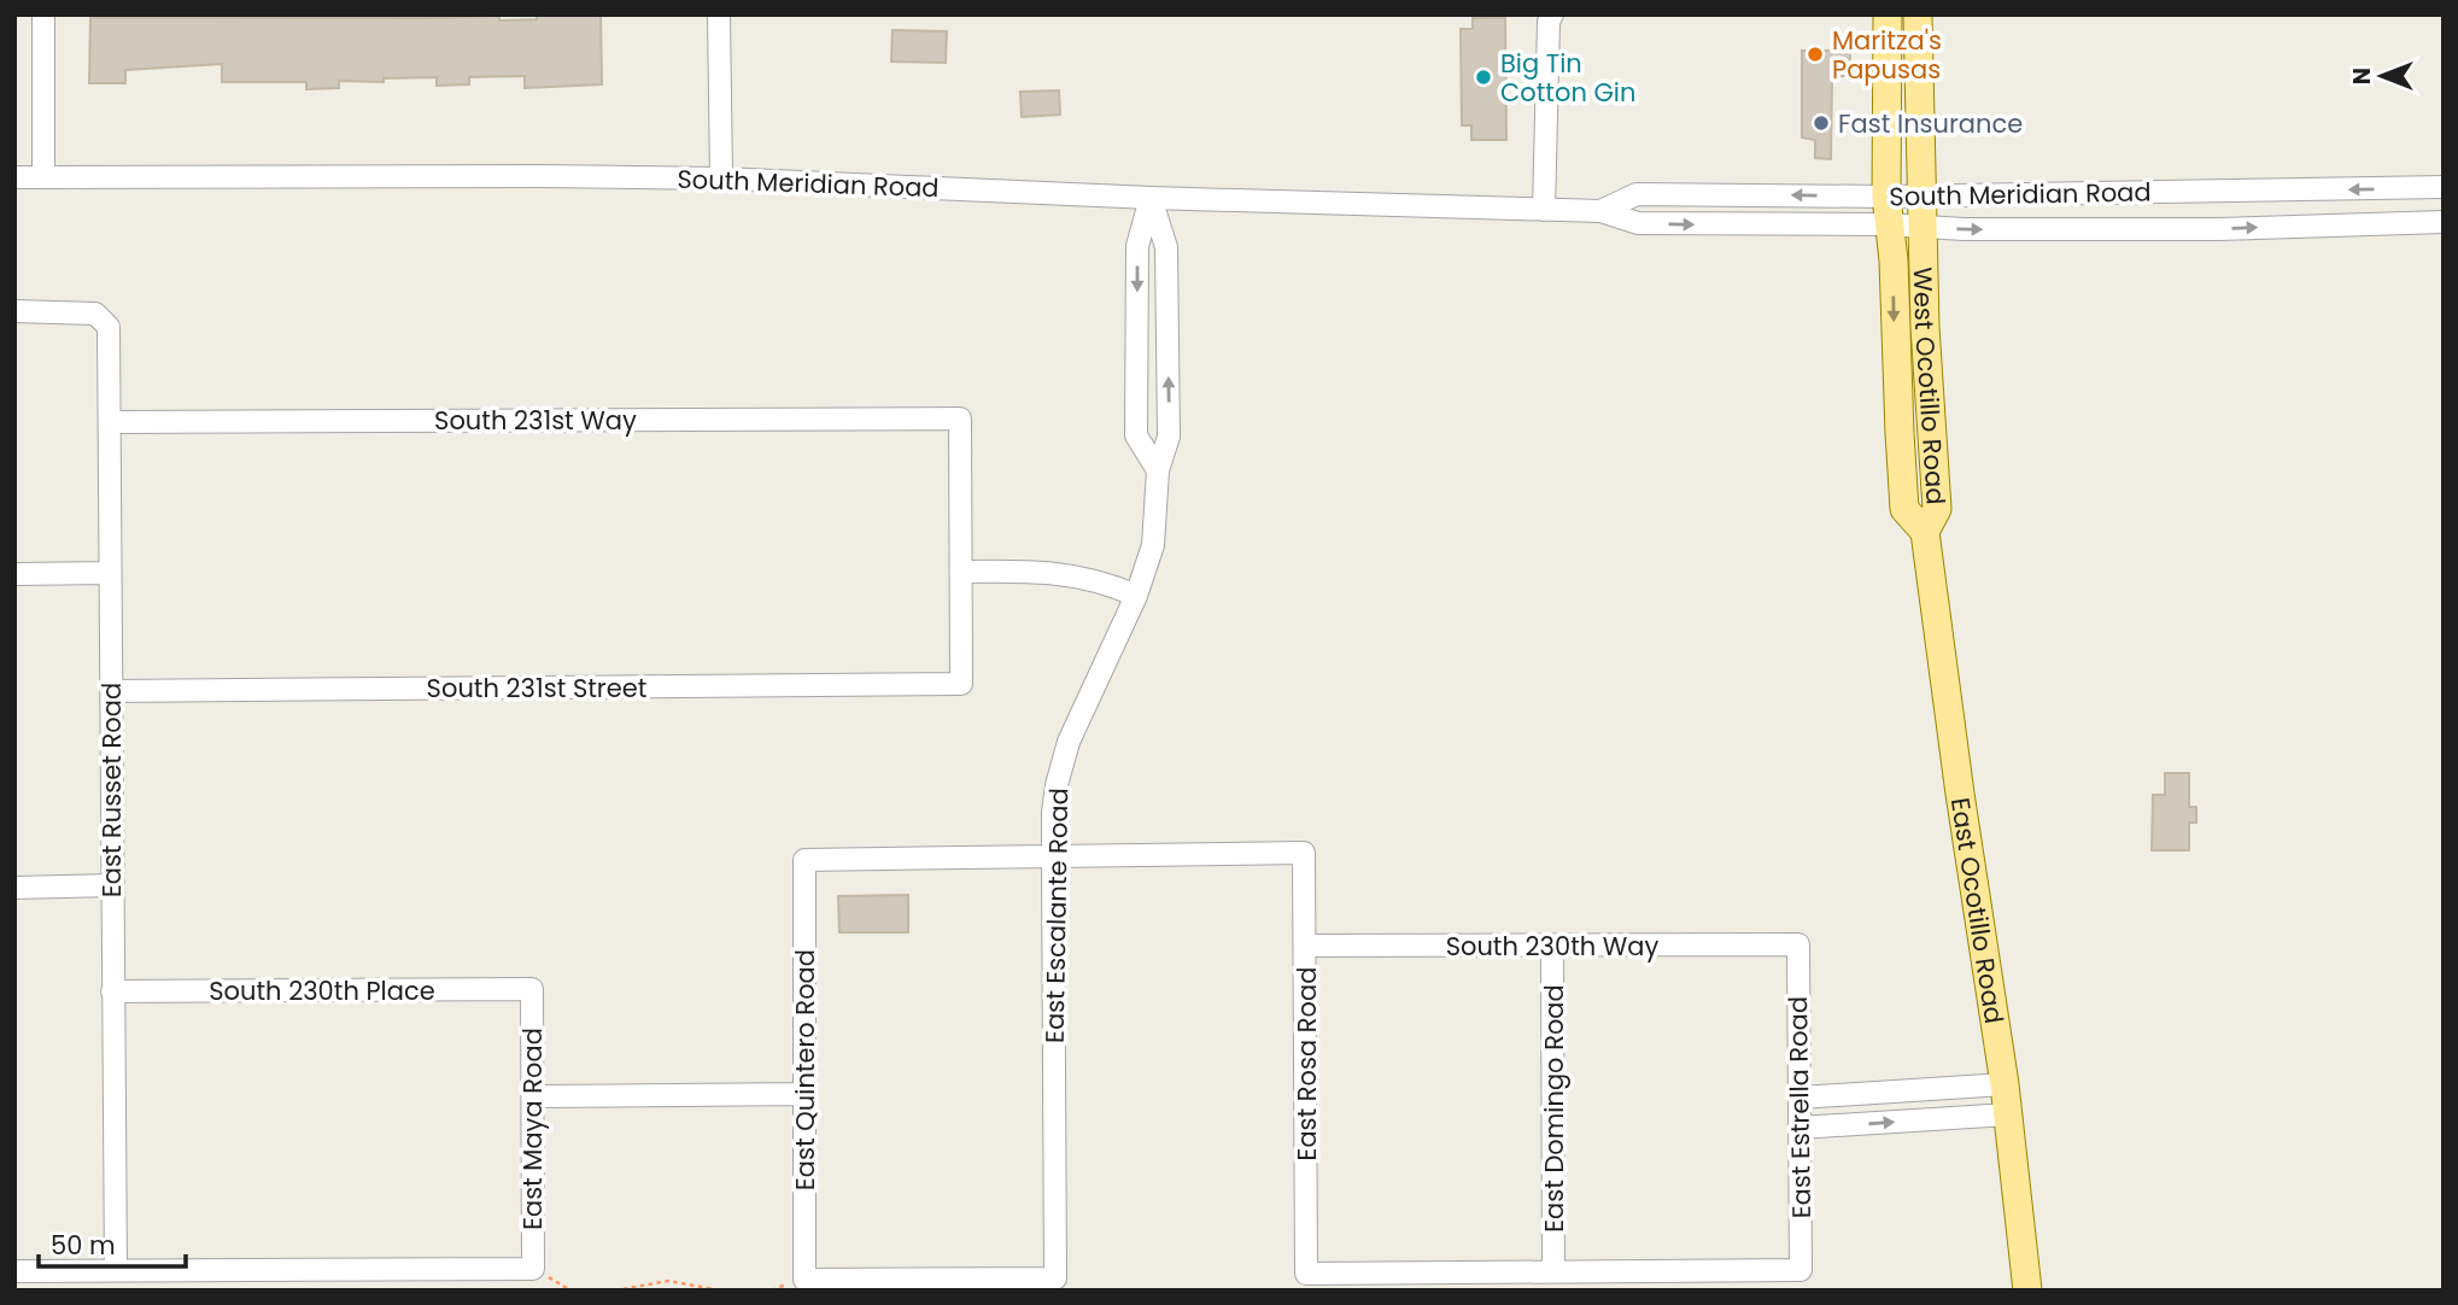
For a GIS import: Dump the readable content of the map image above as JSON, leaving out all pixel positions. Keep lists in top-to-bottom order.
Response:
{
  "streets": {
    "main road": ["West Ocotillo Road", "East Ocotillo Road"],
    "street": [
      "South Meridian Road",
      "South 231st Way",
      "South 231st Street",
      "East Russet Road",
      "East Escalante Road",
      "South 230th Way",
      "South 230th Place",
      "East Rosa Road",
      "East Quintero Road",
      "East Estrella Road",
      "East Domingo Road",
      "East Maya Road"
    ]
  },
  "crossings": [
    ["South Meridian Road", "West Ocotillo Road"],
    ["South Meridian Road", "East Escalante Road"],
    ["West Ocotillo Road", "East Ocotillo Road"],
    ["South 231st Way", "South 231st Street"],
    ["South 231st Way", "East Russet Road"],
    ["South 231st Street", "East Russet Road"],
    ["East Russet Road", "South 230th Place"],
    ["East Russet Road", "East Maya Road"],
    ["East Escalante Road", "East Rosa Road"],
    ["East Escalante Road", "East Quintero Road"],
    ["South 230th Way", "East Rosa Road"],
    ["South 230th Way", "East Estrella Road"],
    ["South 230th Way", "East Domingo Road"],
    ["South 230th Place", "East Maya Road"],
    ["East Rosa Road", "East Quintero Road"],
    ["East Rosa Road", "East Estrella Road"],
    ["East Rosa Road", "East Domingo Road"],
    ["East Estrella Road", "East Domingo Road"]
  ],
  "places": ["Maritza's Papusas", "Big Tin Cotton Gin", "Fast Insurance"],
  "scale_bar": "50 m",
  "north": "left"
}
